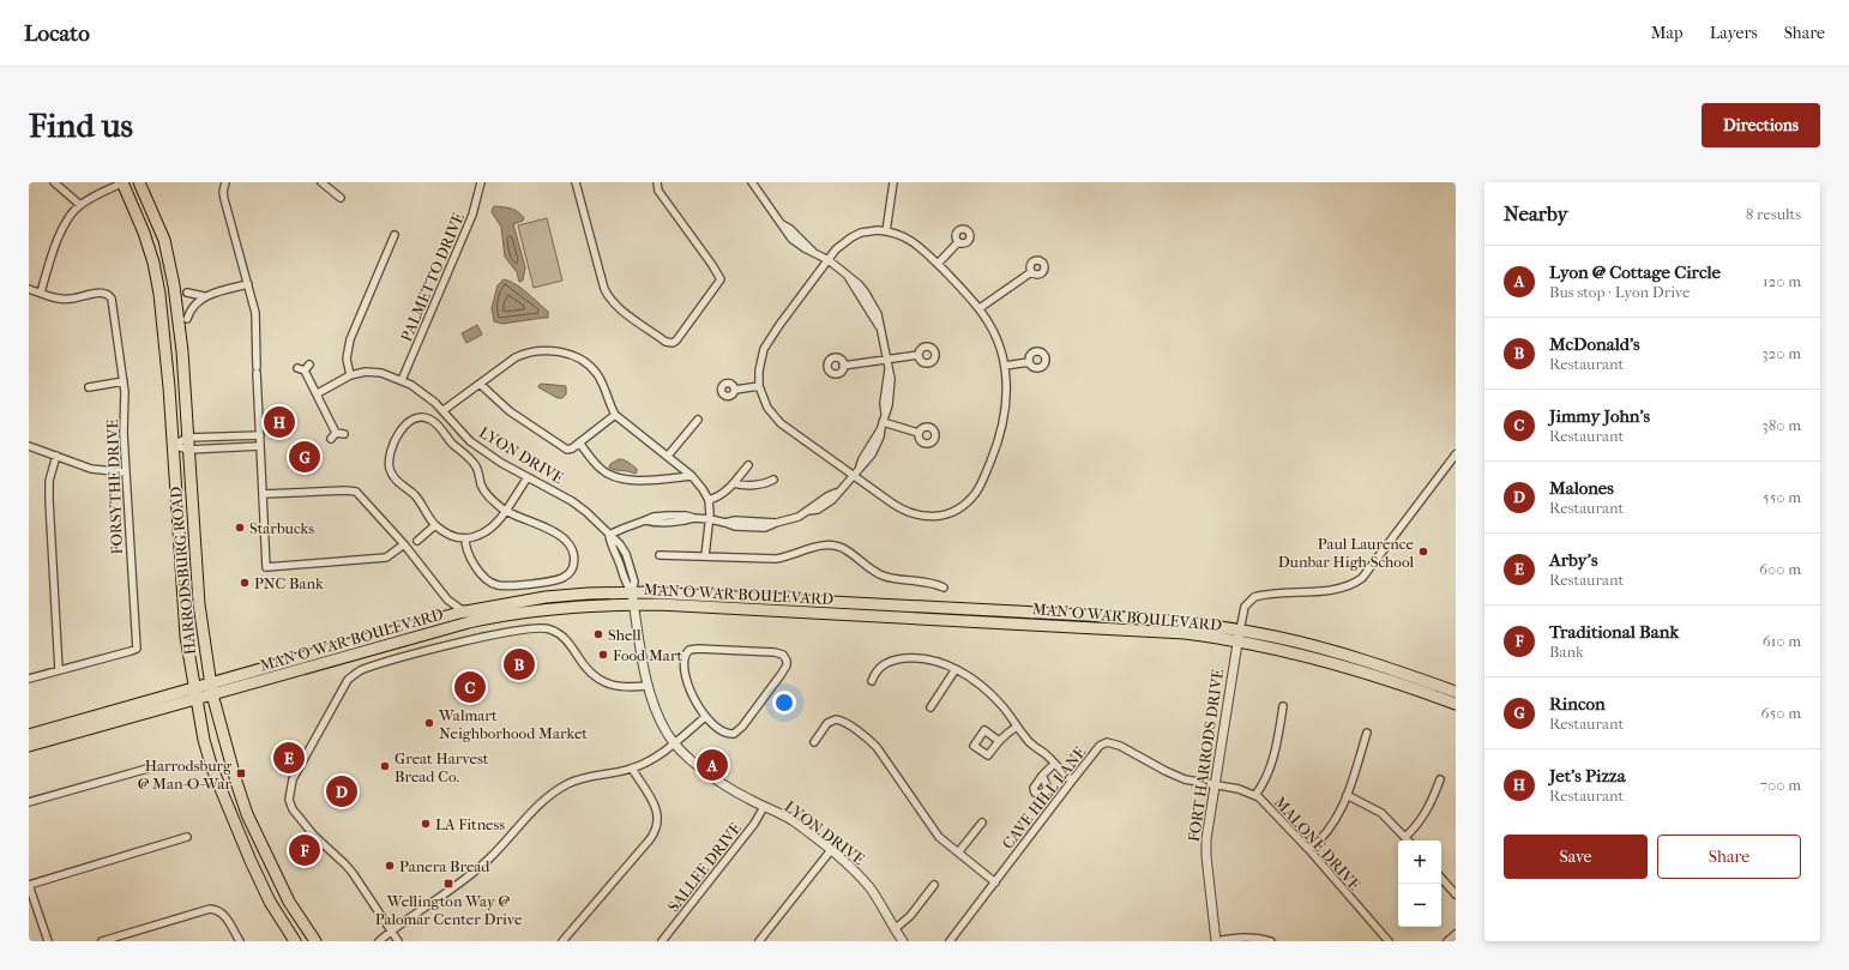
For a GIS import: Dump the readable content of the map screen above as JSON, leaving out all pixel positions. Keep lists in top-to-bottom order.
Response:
{
  "streets": {
    "main road": ["HARRODSBURG ROAD", "MAN O WAR BOULEVARD"],
    "street": [
      "PALMETTO DRIVE",
      "LYON DRIVE",
      "FORSYTHE DRIVE",
      "FORT HARRODS DRIVE",
      "CAVE HILL LANE",
      "MALONE DRIVE",
      "SALLEE DRIVE"
    ]
  },
  "crossings": [
    ["PALMETTO DRIVE", "LYON DRIVE"],
    ["LYON DRIVE", "MAN O WAR BOULEVARD"],
    ["LYON DRIVE", "SALLEE DRIVE"],
    ["HARRODSBURG ROAD", "MAN O WAR BOULEVARD"],
    ["MAN O WAR BOULEVARD", "FORT HARRODS DRIVE"],
    ["FORT HARRODS DRIVE", "CAVE HILL LANE"],
    ["FORT HARRODS DRIVE", "MALONE DRIVE"],
    ["CAVE HILL LANE", "MALONE DRIVE"]
  ],
  "places": {
    "other": [
      "Starbucks",
      "Paul Laurence Dunbar High School",
      "PNC Bank",
      "Shell",
      "Food Mart",
      "Walmart Neighborhood Market",
      "Great Harvest Bread Co.",
      "LA Fitness",
      "Panera Bread"
    ],
    "transit": ["Harrodsburg @ Man-O-War", "Wellington Way @ Palomar Center Drive"]
  },
  "page": {
    "header": "Locato",
    "nav": ["Map", "Layers", "Share"],
    "buttons": [
      "Directions",
      ["Save", "Share"]
    ],
    "title": "Find us",
    "heading": ["Nearby", "8 results"],
    "list": [
      {
        "mark": "A",
        "name": "Lyon @ Cottage Circle",
        "note": "Bus stop · Lyon Drive",
        "value": "120 m"
      },
      {
        "mark": "B",
        "name": "McDonald's",
        "note": "Restaurant",
        "value": "320 m"
      },
      {
        "mark": "C",
        "name": "Jimmy John's",
        "note": "Restaurant",
        "value": "380 m"
      },
      {
        "mark": "D",
        "name": "Malones",
        "note": "Restaurant",
        "value": "550 m"
      },
      {
        "mark": "E",
        "name": "Arby's",
        "note": "Restaurant",
        "value": "600 m"
      },
      {
        "mark": "F",
        "name": "Traditional Bank",
        "note": "Bank",
        "value": "610 m"
      },
      {
        "mark": "G",
        "name": "Rincon",
        "note": "Restaurant",
        "value": "650 m"
      },
      {
        "mark": "H",
        "name": "Jet's Pizza",
        "note": "Restaurant",
        "value": "700 m"
      }
    ],
    "pins": [
      "H",
      "G",
      "B",
      "C",
      "E",
      "A",
      "D",
      "F"
    ],
    "map_buttons": ["+", "−"]
  }
}
